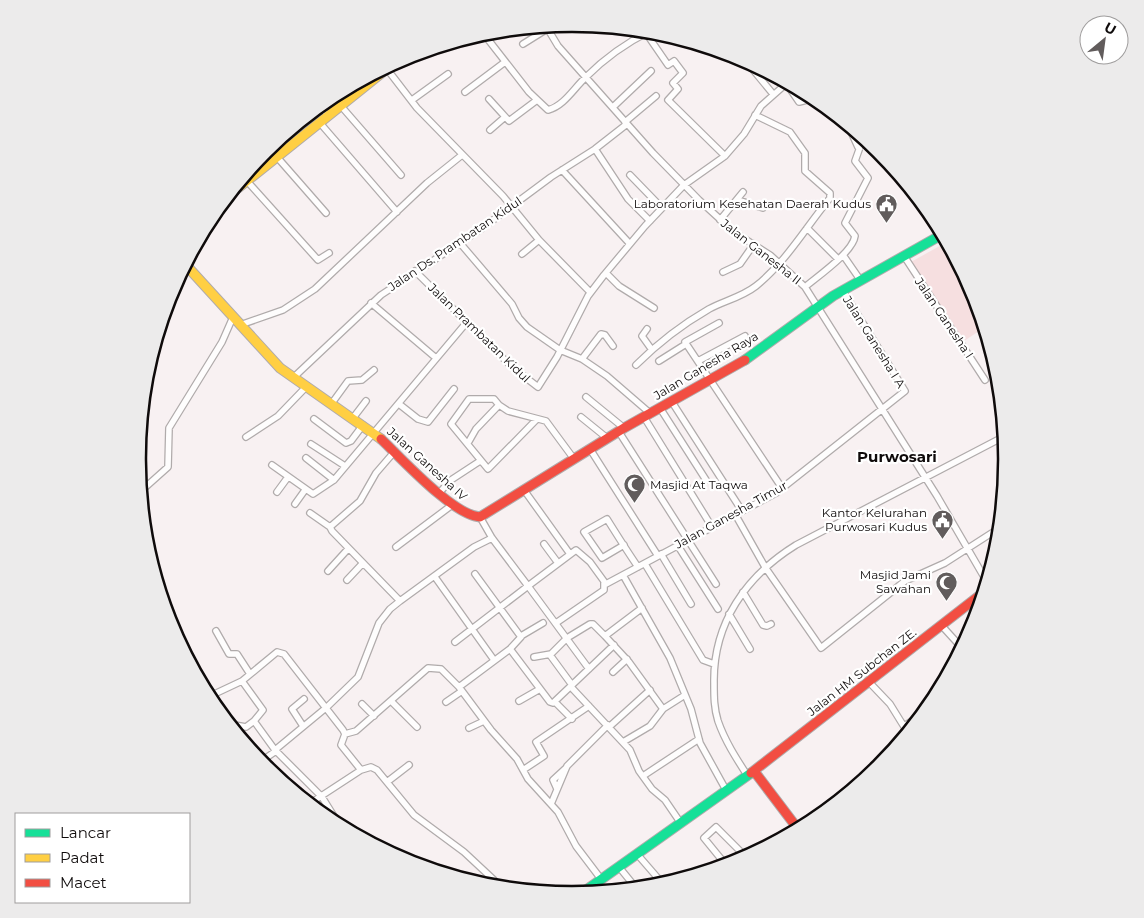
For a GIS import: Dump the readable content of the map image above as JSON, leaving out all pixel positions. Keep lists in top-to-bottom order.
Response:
{
  "streets": {
    "street": [
      "Jalan Ds. Prambatan Kidul",
      "Jalan Ganesha II",
      "Jalan Ganesha I",
      "Jalan Prambatan Kidul",
      "Jalan Ganesha I A",
      "Jalan Ganesha Raya",
      "Jalan Ganesha IV",
      "Jalan Ganesha Timur",
      "Jalan HM Subchan ZE."
    ]
  },
  "crossings": [
    ["Jalan Ds. Prambatan Kidul", "Jalan Ganesha II"],
    ["Jalan Ds. Prambatan Kidul", "Jalan Prambatan Kidul"],
    ["Jalan Ds. Prambatan Kidul", "Jalan Ganesha IV"],
    ["Jalan Ganesha II", "Jalan Prambatan Kidul"],
    ["Jalan Ganesha II", "Jalan Ganesha I A"],
    ["Jalan Ganesha II", "Jalan Ganesha Raya"],
    ["Jalan Ganesha II", "Jalan Ganesha Timur"],
    ["Jalan Ganesha I", "Jalan Ganesha Raya"],
    ["Jalan Ganesha I A", "Jalan Ganesha Raya"],
    ["Jalan Ganesha I A", "Jalan Ganesha Timur"],
    ["Jalan Ganesha Raya", "Jalan Ganesha IV"]
  ],
  "districts": ["Purwosari"],
  "places": {
    "public building": ["Laboratorium Kesehatan Daerah Kudus", "Kantor Kelurahan Purwosari Kudus"],
    "mosque": ["Masjid At Taqwa", "Masjid Jami Sawahan"]
  },
  "legend": ["Lancar", "Padat", "Macet"],
  "north": "top right"
}
